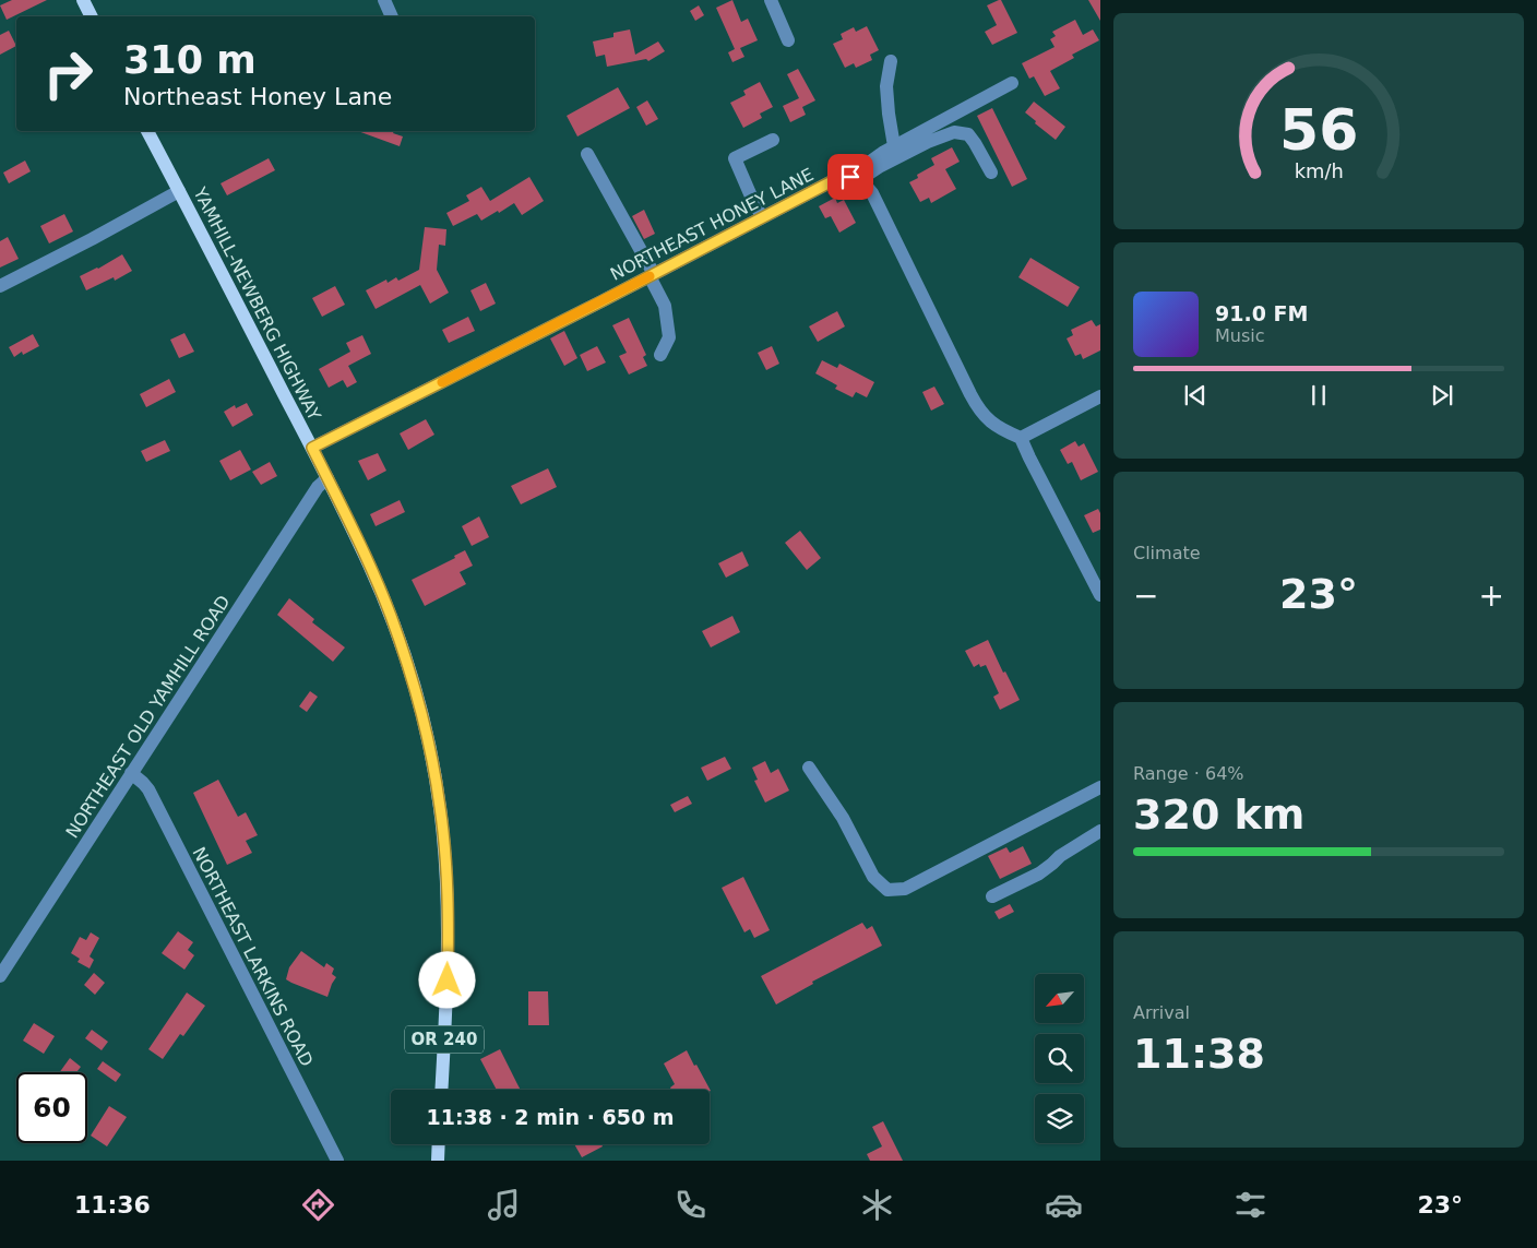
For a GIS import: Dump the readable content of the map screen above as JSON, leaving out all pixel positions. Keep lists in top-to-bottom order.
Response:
{
  "streets": {
    "main road": ["YAMHILL-NEWBERG HIGHWAY", "OR 240"],
    "street": ["NORTHEAST HONEY LANE", "NORTHEAST OLD YAMHILL ROAD", "NORTHEAST LARKINS ROAD"]
  },
  "crossings": [
    ["NORTHEAST HONEY LANE", "YAMHILL-NEWBERG HIGHWAY"],
    ["YAMHILL-NEWBERG HIGHWAY", "NORTHEAST OLD YAMHILL ROAD"],
    ["NORTHEAST OLD YAMHILL ROAD", "NORTHEAST LARKINS ROAD"]
  ],
  "north": "bottom left",
  "page": {
    "turn": ["310 m", "Northeast Honey Lane"],
    "song": ["91.0 FM", "Music"],
    "tile": [
      "Climate",
      ["Range · 64%", "320 km"],
      ["Arrival", "11:38"]
    ],
    "heat": ["−", "23°", "+"],
    "limit": "60",
    "trip": "11:38 · 2 min · 650 m",
    "tabs": ["11:36", "23°"],
    "gauge": ["56", "km/h"]
  }
}
